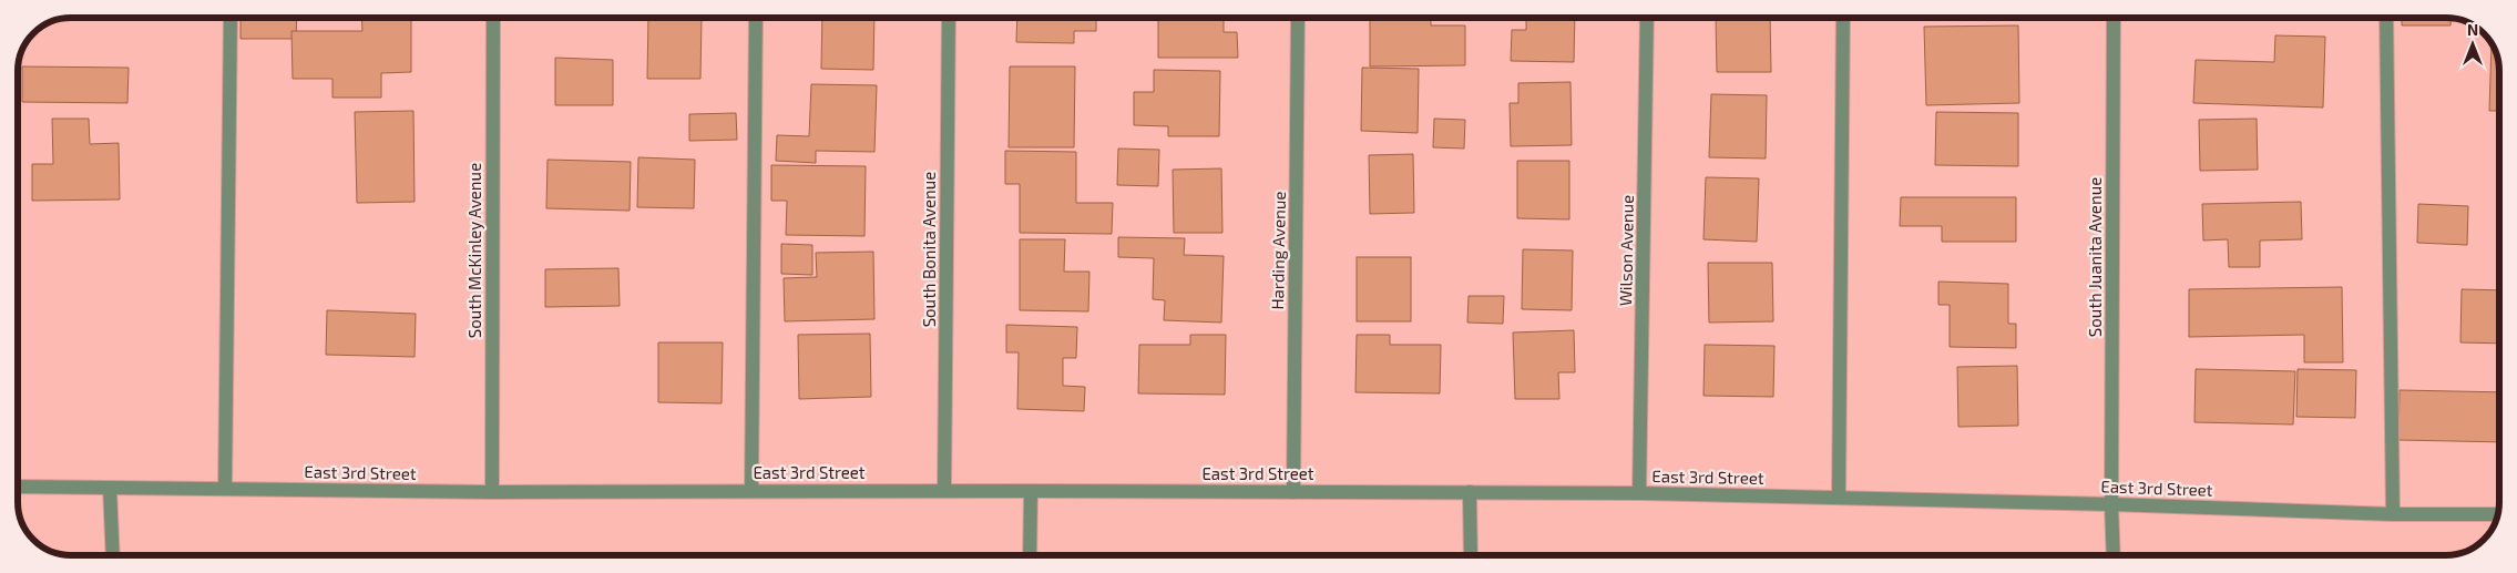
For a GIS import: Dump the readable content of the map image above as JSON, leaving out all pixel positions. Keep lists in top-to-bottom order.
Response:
{
  "streets": {
    "street": [
      "South Bonita Avenue",
      "South McKinley Avenue",
      "Harding Avenue",
      "Wilson Avenue",
      "South Juanita Avenue",
      "East 3rd Street"
    ]
  },
  "crossings": [
    ["South Bonita Avenue", "East 3rd Street"],
    ["South McKinley Avenue", "East 3rd Street"],
    ["Harding Avenue", "East 3rd Street"],
    ["Wilson Avenue", "East 3rd Street"],
    ["South Juanita Avenue", "East 3rd Street"]
  ],
  "north": "top"
}
